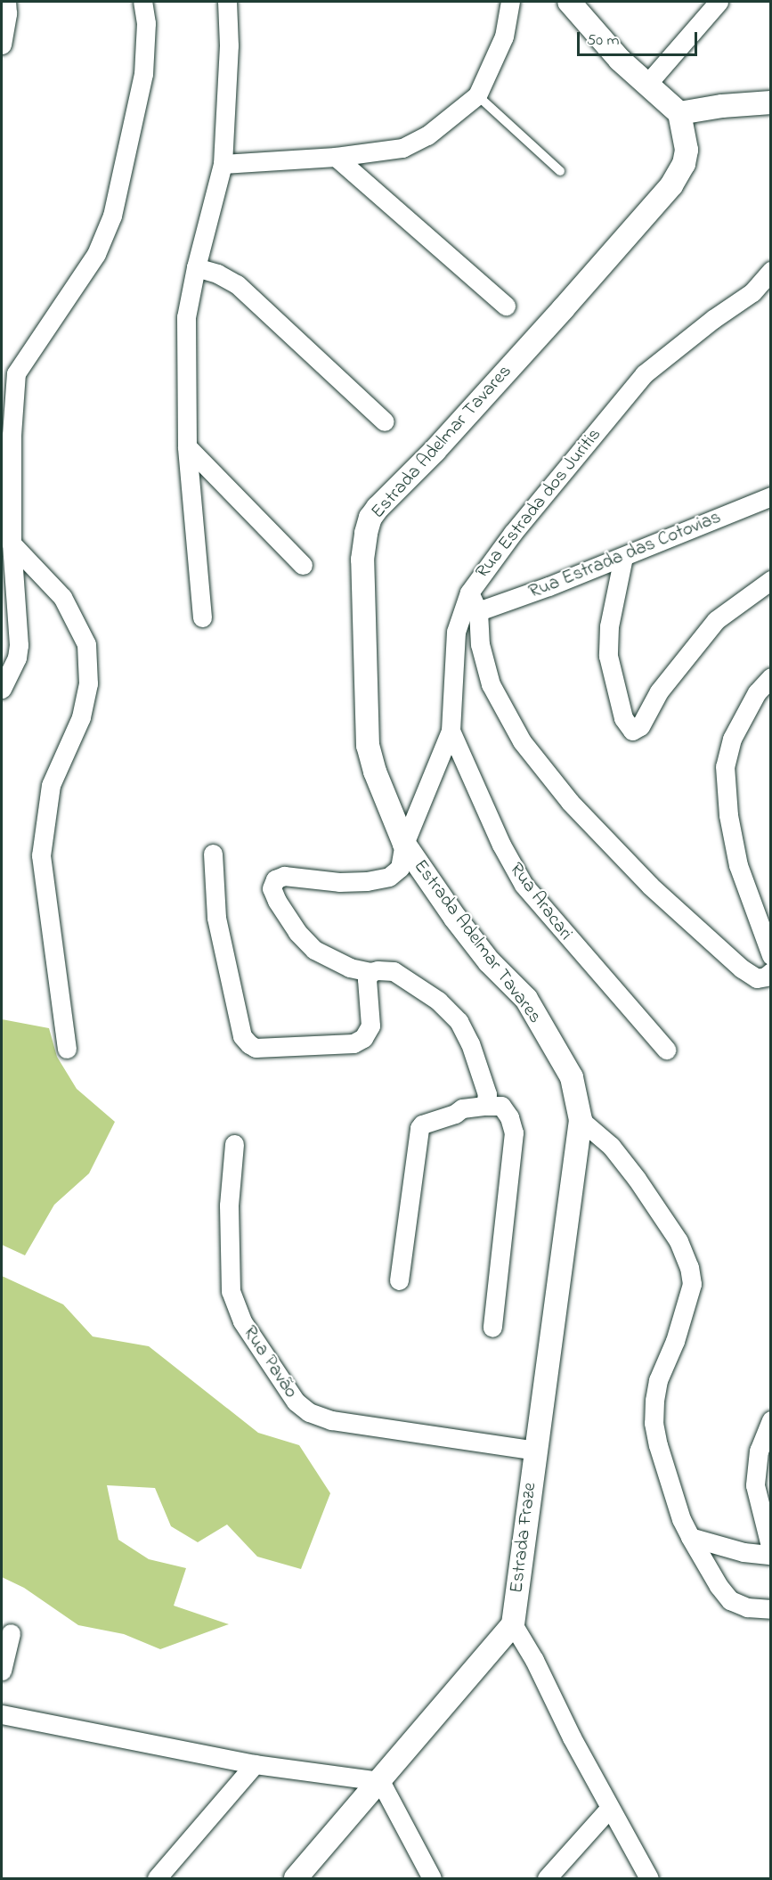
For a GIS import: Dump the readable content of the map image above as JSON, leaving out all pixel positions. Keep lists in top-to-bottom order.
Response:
{
  "streets": {
    "street": [
      "Estrada Adelmar Tavares",
      "Rua Estrada dos Juritis",
      "Rua Estrada das Cotovias",
      "Rua Aracari",
      "Rua Pavão",
      "Estrada Fraze"
    ]
  },
  "crossings": [
    ["Estrada Adelmar Tavares", "Rua Estrada dos Juritis"],
    ["Estrada Adelmar Tavares", "Estrada Fraze"],
    ["Rua Estrada dos Juritis", "Rua Aracari"],
    ["Rua Pavão", "Estrada Fraze"]
  ],
  "scale_bar": "50 m"
}
